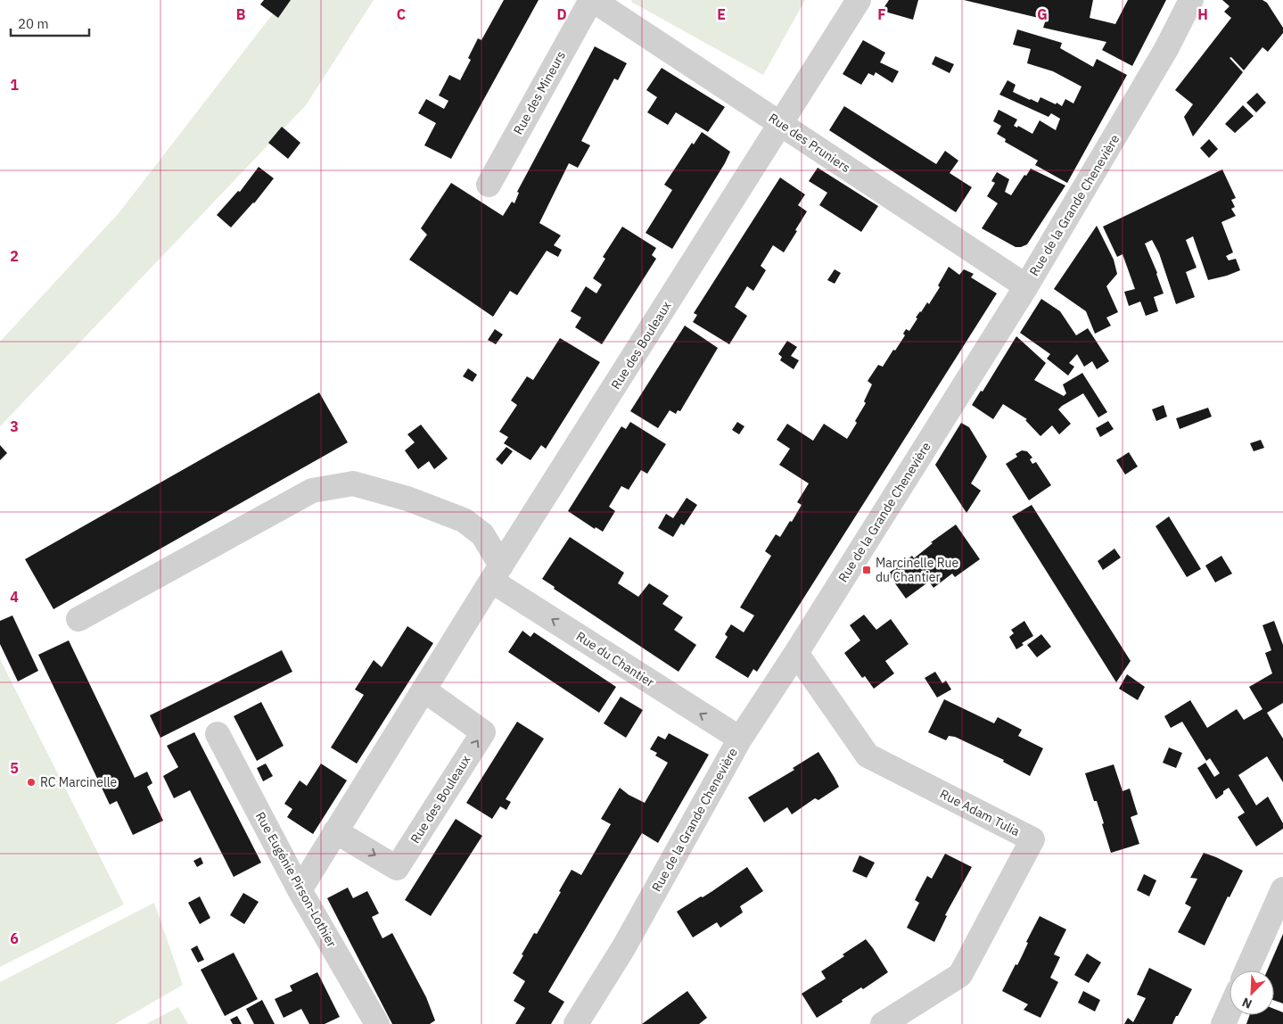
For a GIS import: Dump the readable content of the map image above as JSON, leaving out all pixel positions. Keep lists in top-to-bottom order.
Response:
{
  "streets": {
    "street": [
      "Rue des Mineurs",
      "Rue des Pruniers",
      "Rue de la Grande Chenevière",
      "Rue des Bouleaux",
      "Rue du Chantier",
      "Rue Adam Tulia",
      "Rue Eugénie Pirson-Lothier"
    ]
  },
  "crossings": [
    ["Rue des Mineurs", "Rue des Pruniers"],
    ["Rue des Pruniers", "Rue de la Grande Chenevière"],
    ["Rue des Pruniers", "Rue des Bouleaux"],
    ["Rue de la Grande Chenevière", "Rue du Chantier"],
    ["Rue de la Grande Chenevière", "Rue Adam Tulia"],
    ["Rue des Bouleaux", "Rue du Chantier"],
    ["Rue des Bouleaux", "Rue Eugénie Pirson-Lothier"]
  ],
  "one_way": ["Rue du Chantier"],
  "places": {
    "transit": ["Marcinelle Rue du Chantier"],
    "other": ["RC Marcinelle"]
  },
  "scale_bar": "20 m",
  "north": "bottom left",
  "grid": {
    "columns": [
      "B",
      "C",
      "D",
      "E",
      "F",
      "G",
      "H"
    ],
    "rows": [
      "1",
      "2",
      "3",
      "4",
      "5",
      "6"
    ]
  }
}
